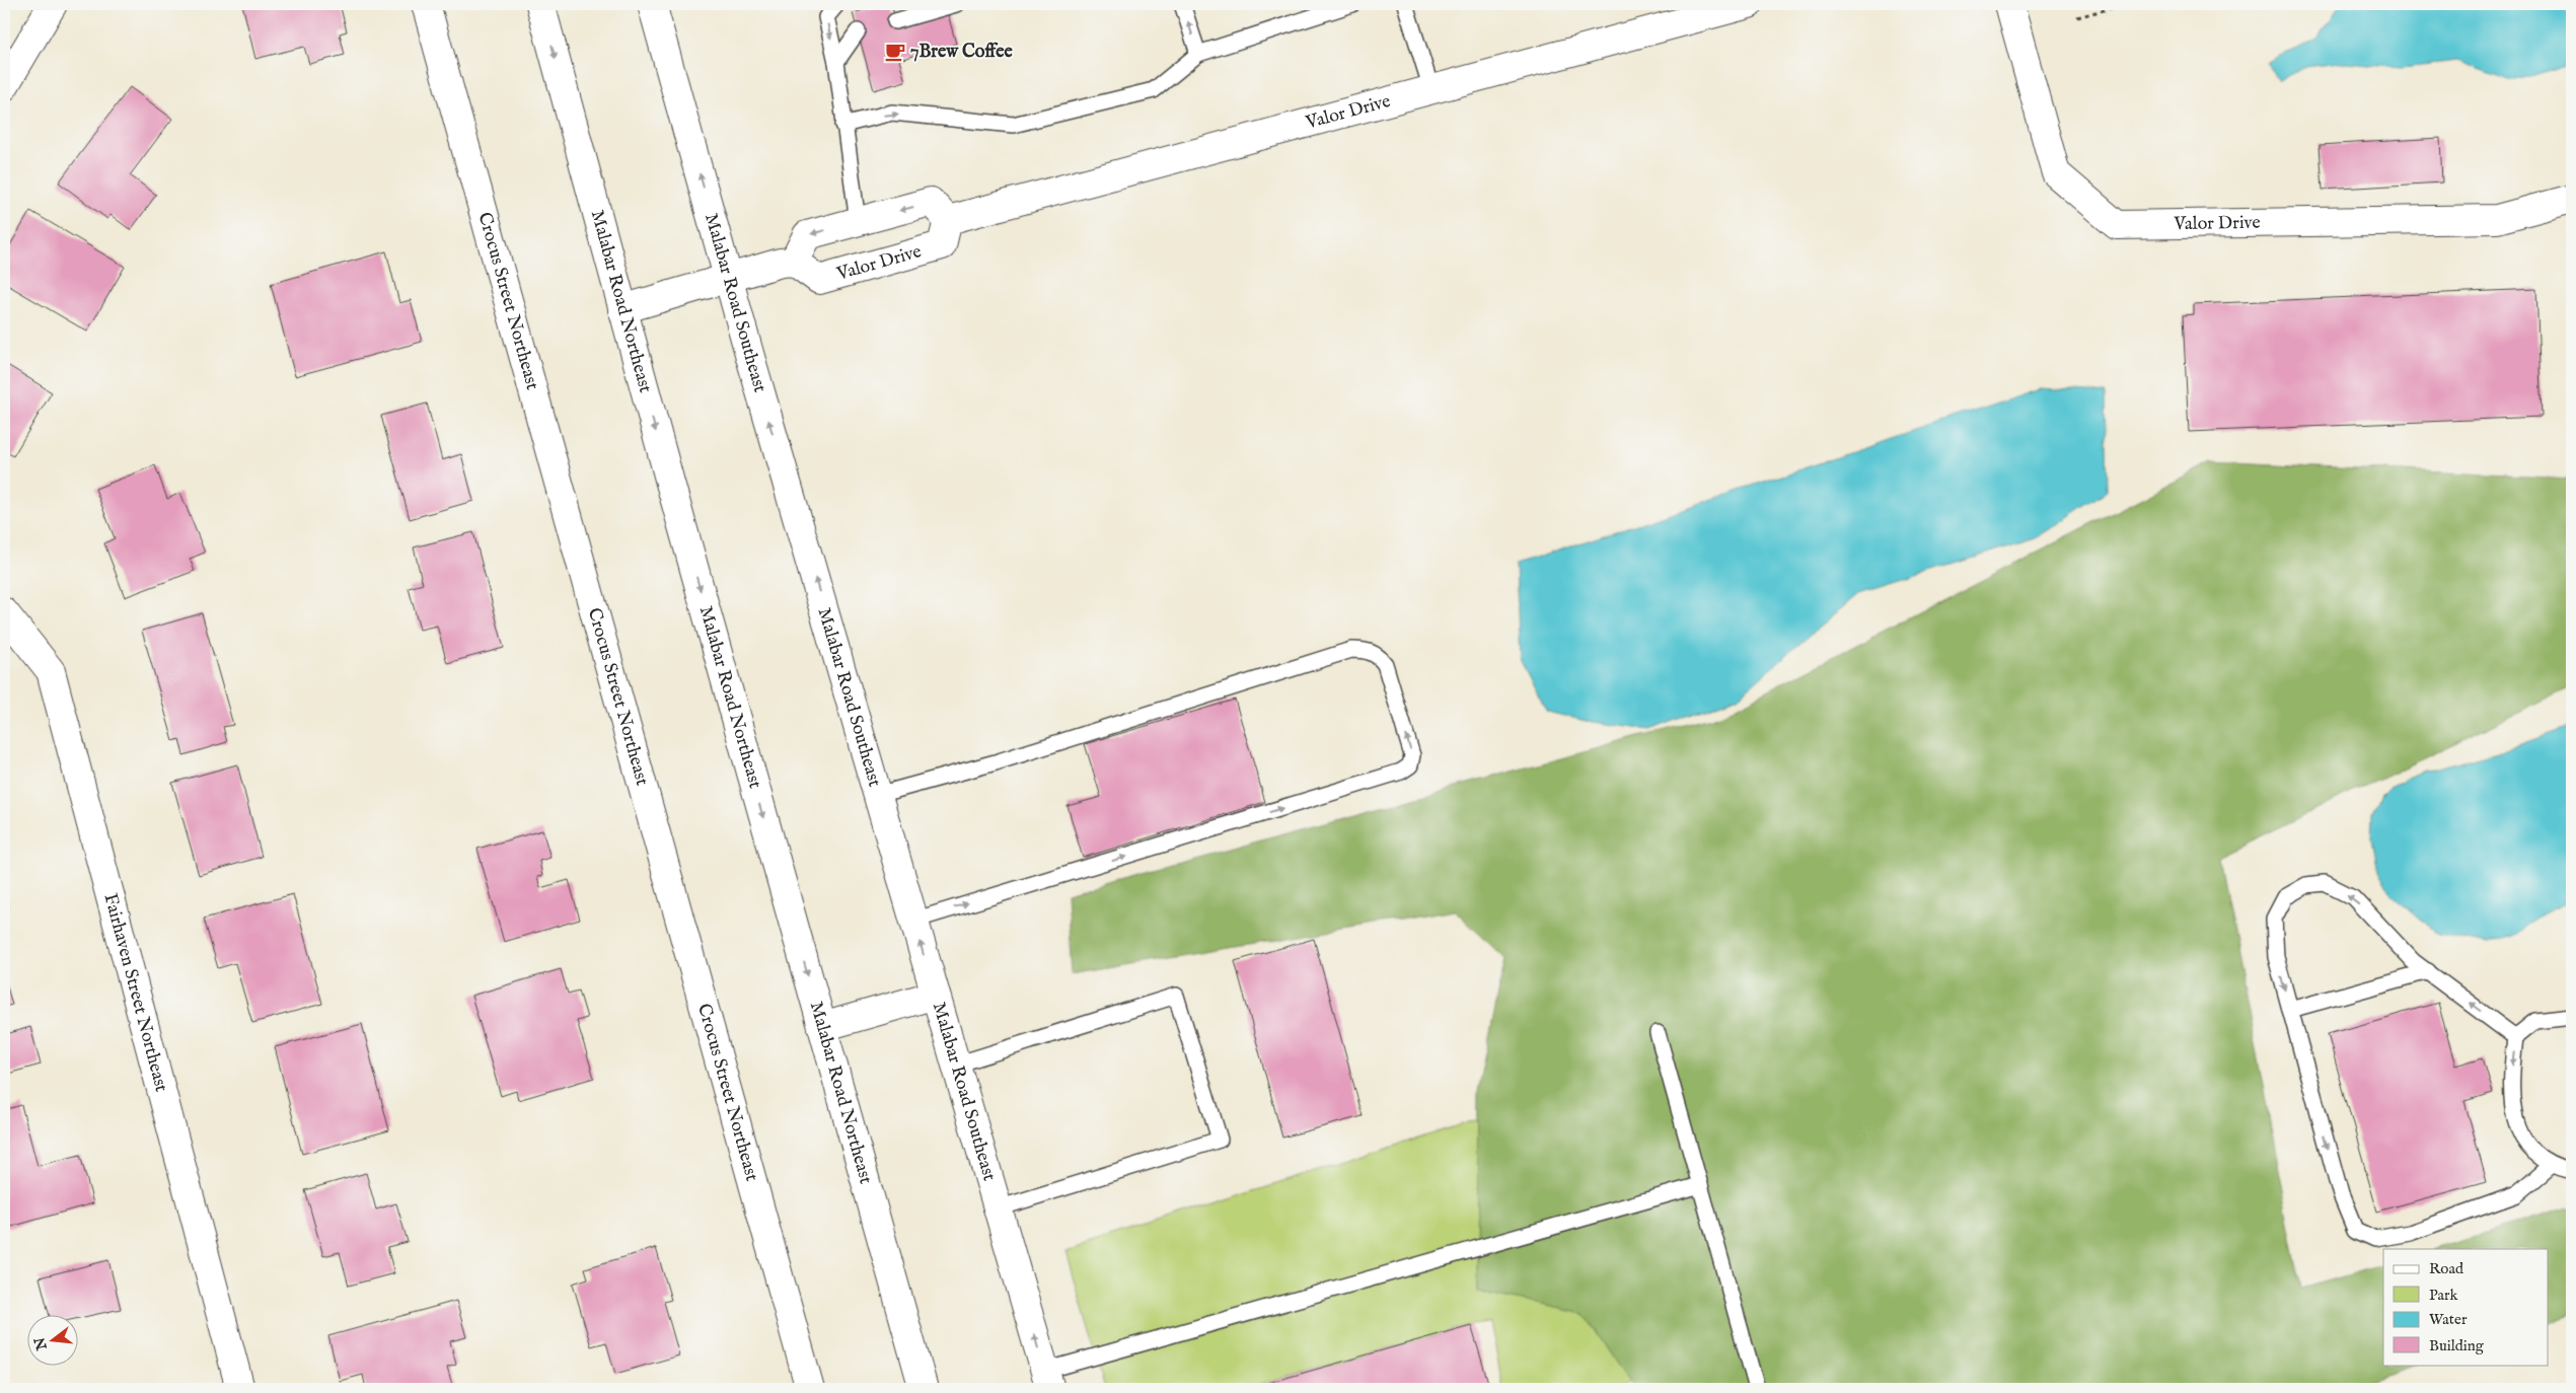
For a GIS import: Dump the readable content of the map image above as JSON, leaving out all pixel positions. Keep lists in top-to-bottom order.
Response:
{
  "streets": {
    "street": [
      "Valor Drive",
      "Crocus Street Northeast",
      "Malabar Road Northeast",
      "Malabar Road Southeast",
      "Fairhaven Street Northeast"
    ]
  },
  "one_way": ["Malabar Road Northeast", "Malabar Road Southeast"],
  "places": {
    "cafe": ["7Brew Coffee"]
  },
  "legend": [
    "Road",
    "Park",
    "Water",
    "Building"
  ],
  "north": "left"
}
